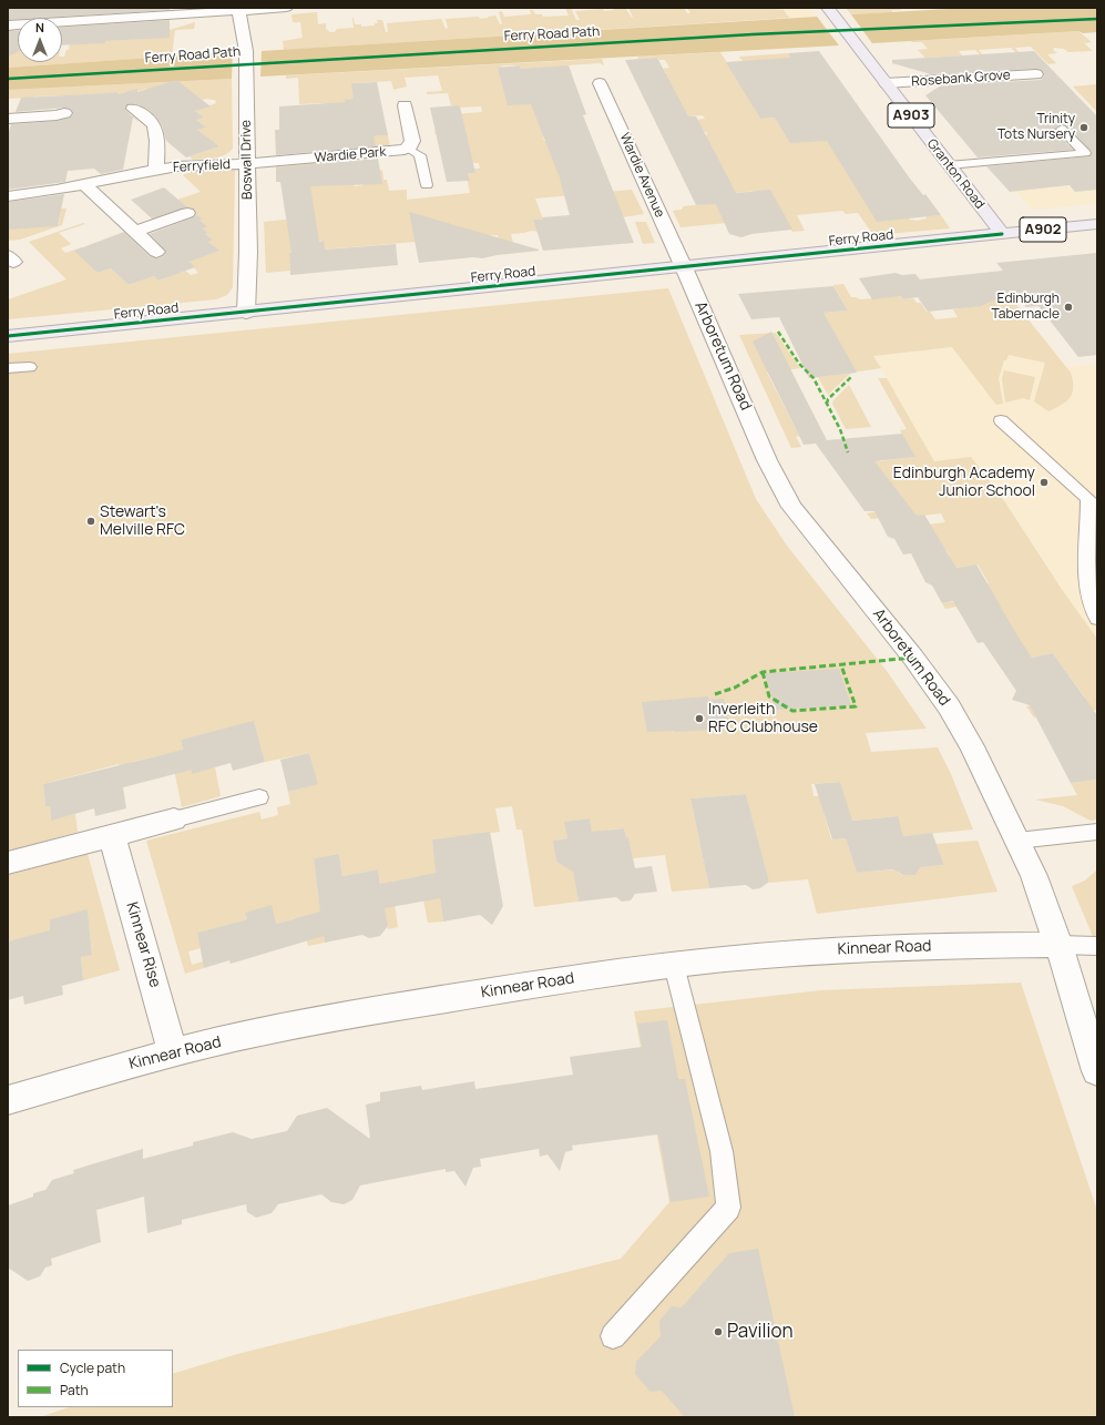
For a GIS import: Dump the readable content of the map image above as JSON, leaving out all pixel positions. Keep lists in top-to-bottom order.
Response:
{
  "streets": {
    "main road": [
      "A903",
      "Granton Road",
      "A902",
      "Ferry Road"
    ],
    "street": [
      "Rosebank Grove",
      "Wardie Park",
      "Boswall Drive",
      "Ferryfield",
      "Wardie Avenue",
      "Arboretum Road",
      "Kinnear Rise",
      "Kinnear Road"
    ],
    "cycle path": ["Ferry Road Path"]
  },
  "crossings": [
    ["Rosebank Grove", "Granton Road"],
    ["Wardie Park", "Boswall Drive"],
    ["Wardie Park", "Ferryfield"],
    ["Boswall Drive", "Ferryfield"],
    ["Boswall Drive", "Ferry Road"],
    ["Granton Road", "Ferry Road"],
    ["Wardie Avenue", "Ferry Road"],
    ["Wardie Avenue", "Arboretum Road"],
    ["Ferry Road", "Arboretum Road"],
    ["Arboretum Road", "Kinnear Road"],
    ["Kinnear Rise", "Kinnear Road"]
  ],
  "places": [
    "Trinity Tots Nursery",
    "Edinburgh Tabernacle",
    "Edinburgh Academy Junior School",
    "Stewart's Melville RFC",
    "Inverleith RFC Clubhouse",
    "Pavilion"
  ],
  "legend": ["Cycle path", "Path"],
  "north": "top"
}
